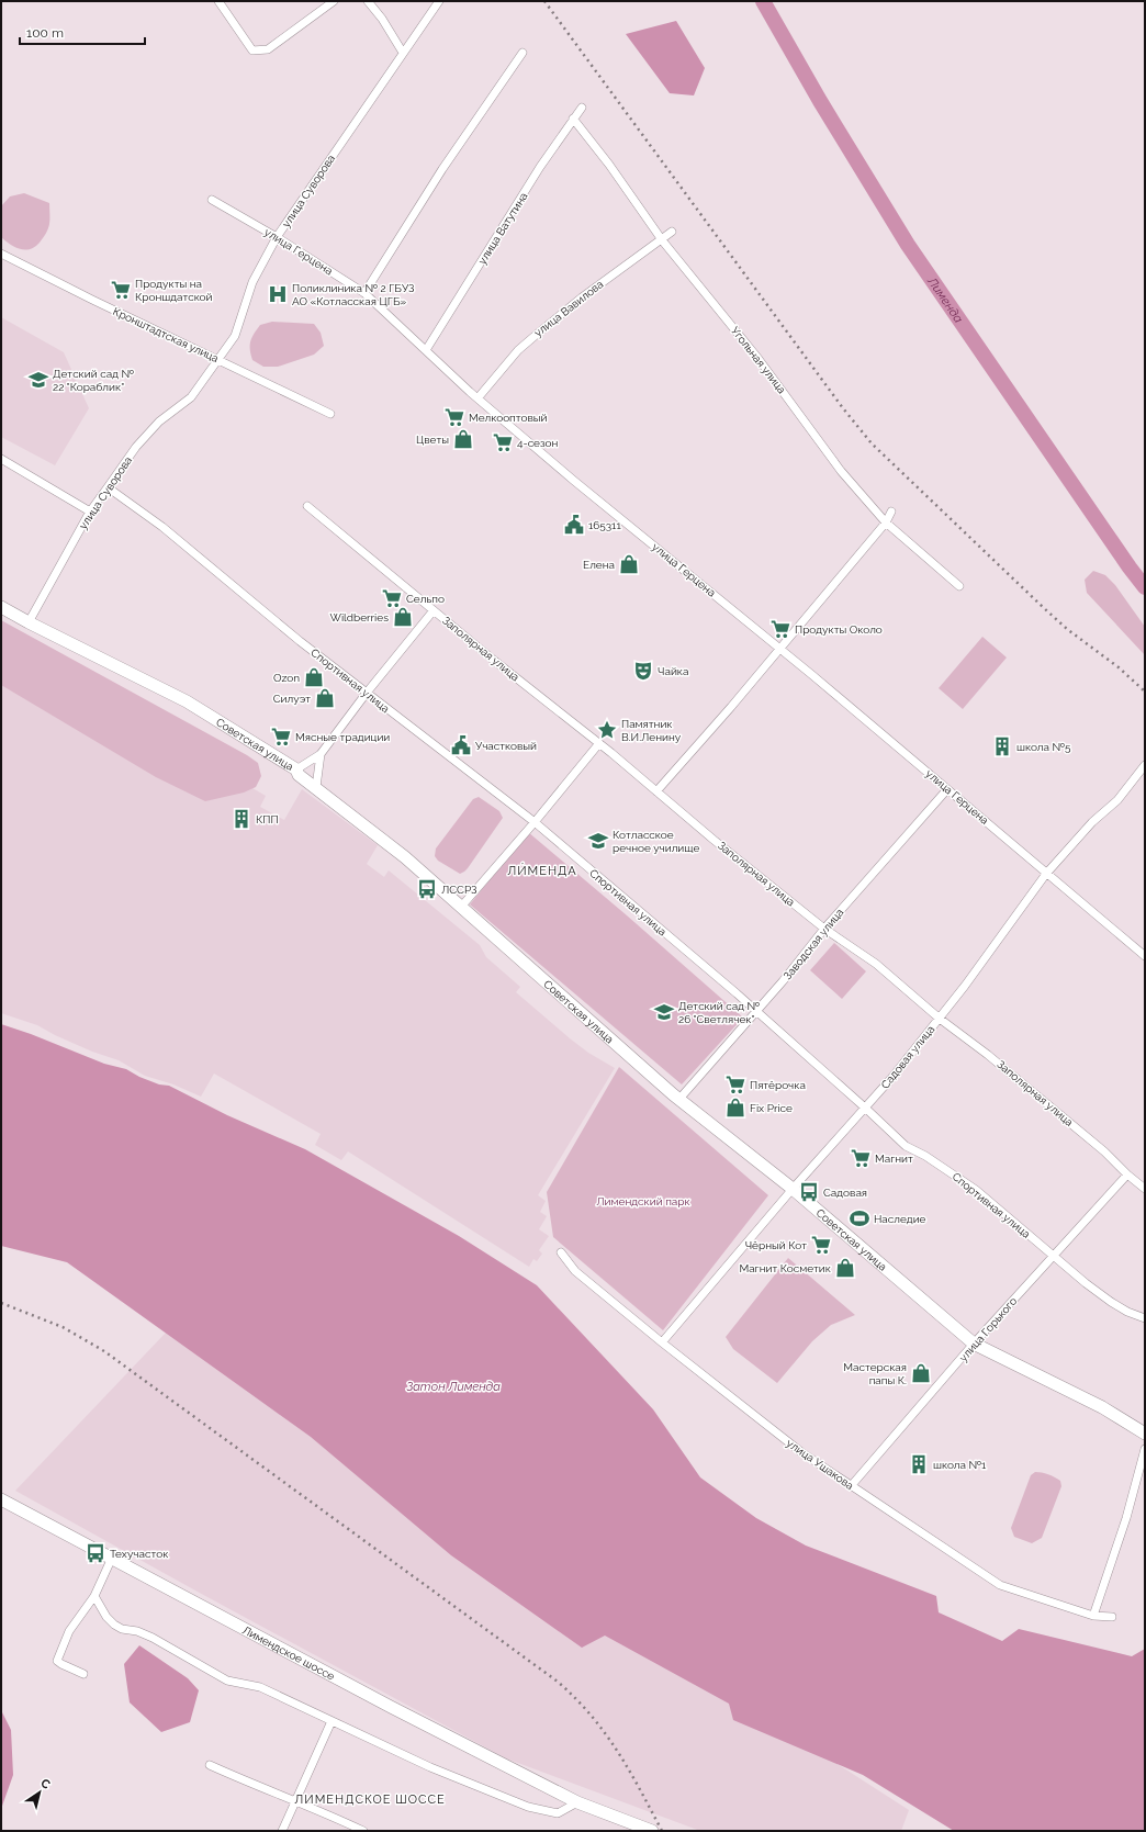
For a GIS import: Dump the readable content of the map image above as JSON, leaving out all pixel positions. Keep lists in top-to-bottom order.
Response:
{
  "streets": {
    "main road": ["Советская улица", "Лимендское шоссе"],
    "street": [
      "улица Суворова",
      "улица Ватутина",
      "улица Герцена",
      "улица Вавилова",
      "Кронштадтская улица",
      "Угольная улица",
      "Заполярная улица",
      "Спортивная улица",
      "Заводская улица",
      "Садовая улица",
      "улица Горького",
      "улица Ушакова"
    ]
  },
  "crossings": [
    ["улица Суворова", "улица Герцена"],
    ["улица Суворова", "Кронштадтская улица"],
    ["улица Суворова", "Спортивная улица"],
    ["улица Суворова", "Советская улица"],
    ["улица Ватутина", "улица Герцена"],
    ["улица Ватутина", "Угольная улица"],
    ["улица Герцена", "улица Вавилова"],
    ["улица Герцена", "Заводская улица"],
    ["улица Герцена", "Садовая улица"],
    ["улица Вавилова", "Угольная улица"],
    ["Заполярная улица", "Заводская улица"],
    ["Заполярная улица", "Садовая улица"],
    ["Заполярная улица", "улица Горького"],
    ["Спортивная улица", "Заводская улица"],
    ["Спортивная улица", "Садовая улица"],
    ["Спортивная улица", "улица Горького"],
    ["Советская улица", "Заводская улица"],
    ["Советская улица", "Садовая улица"],
    ["Советская улица", "улица Горького"],
    ["Садовая улица", "улица Ушакова"],
    ["улица Горького", "улица Ушакова"]
  ],
  "districts": ["ЛИ́МЕНДА", "ЛИМЕНДСКОЕ ШОССЕ"],
  "water": ["Лименда", "Затон Лименда"],
  "parks": ["Лимендский парк"],
  "places": {
    "supermarket": [
      "Продукты на Кроншдатской",
      "Мелкооптовый",
      "4-сезон",
      "Сельпо",
      "Продукты Около",
      "Мясные традиции",
      "Пятёрочка",
      "Магнит",
      "Чёрный Кот"
    ],
    "hospital": ["Поликлиника № 2 ГБУЗ АО «Котласская ЦГБ»"],
    "school or university": ["Детский сад № 22 \"Кораблик\"", "Котласское речное училище", "Детский сад № 26 \"Светлячек\""],
    "shop": [
      "Цветы",
      "Елена",
      "Wildberries",
      "Ozon",
      "Силуэт",
      "Fix Price",
      "Магнит Косметик",
      "Мастерская папы К."
    ],
    "public building": ["165311", "Участковый"],
    "theatre": ["Чайка"],
    "place": ["Памятник В.И.Ленину"],
    "building": ["школа №5", "КПП", "школа №1"],
    "bus stop": ["ЛССРЗ", "Садовая", "Техучасток"],
    "sports": ["Наследие"]
  },
  "scale_bar": "100 m",
  "north": "top right"
}
